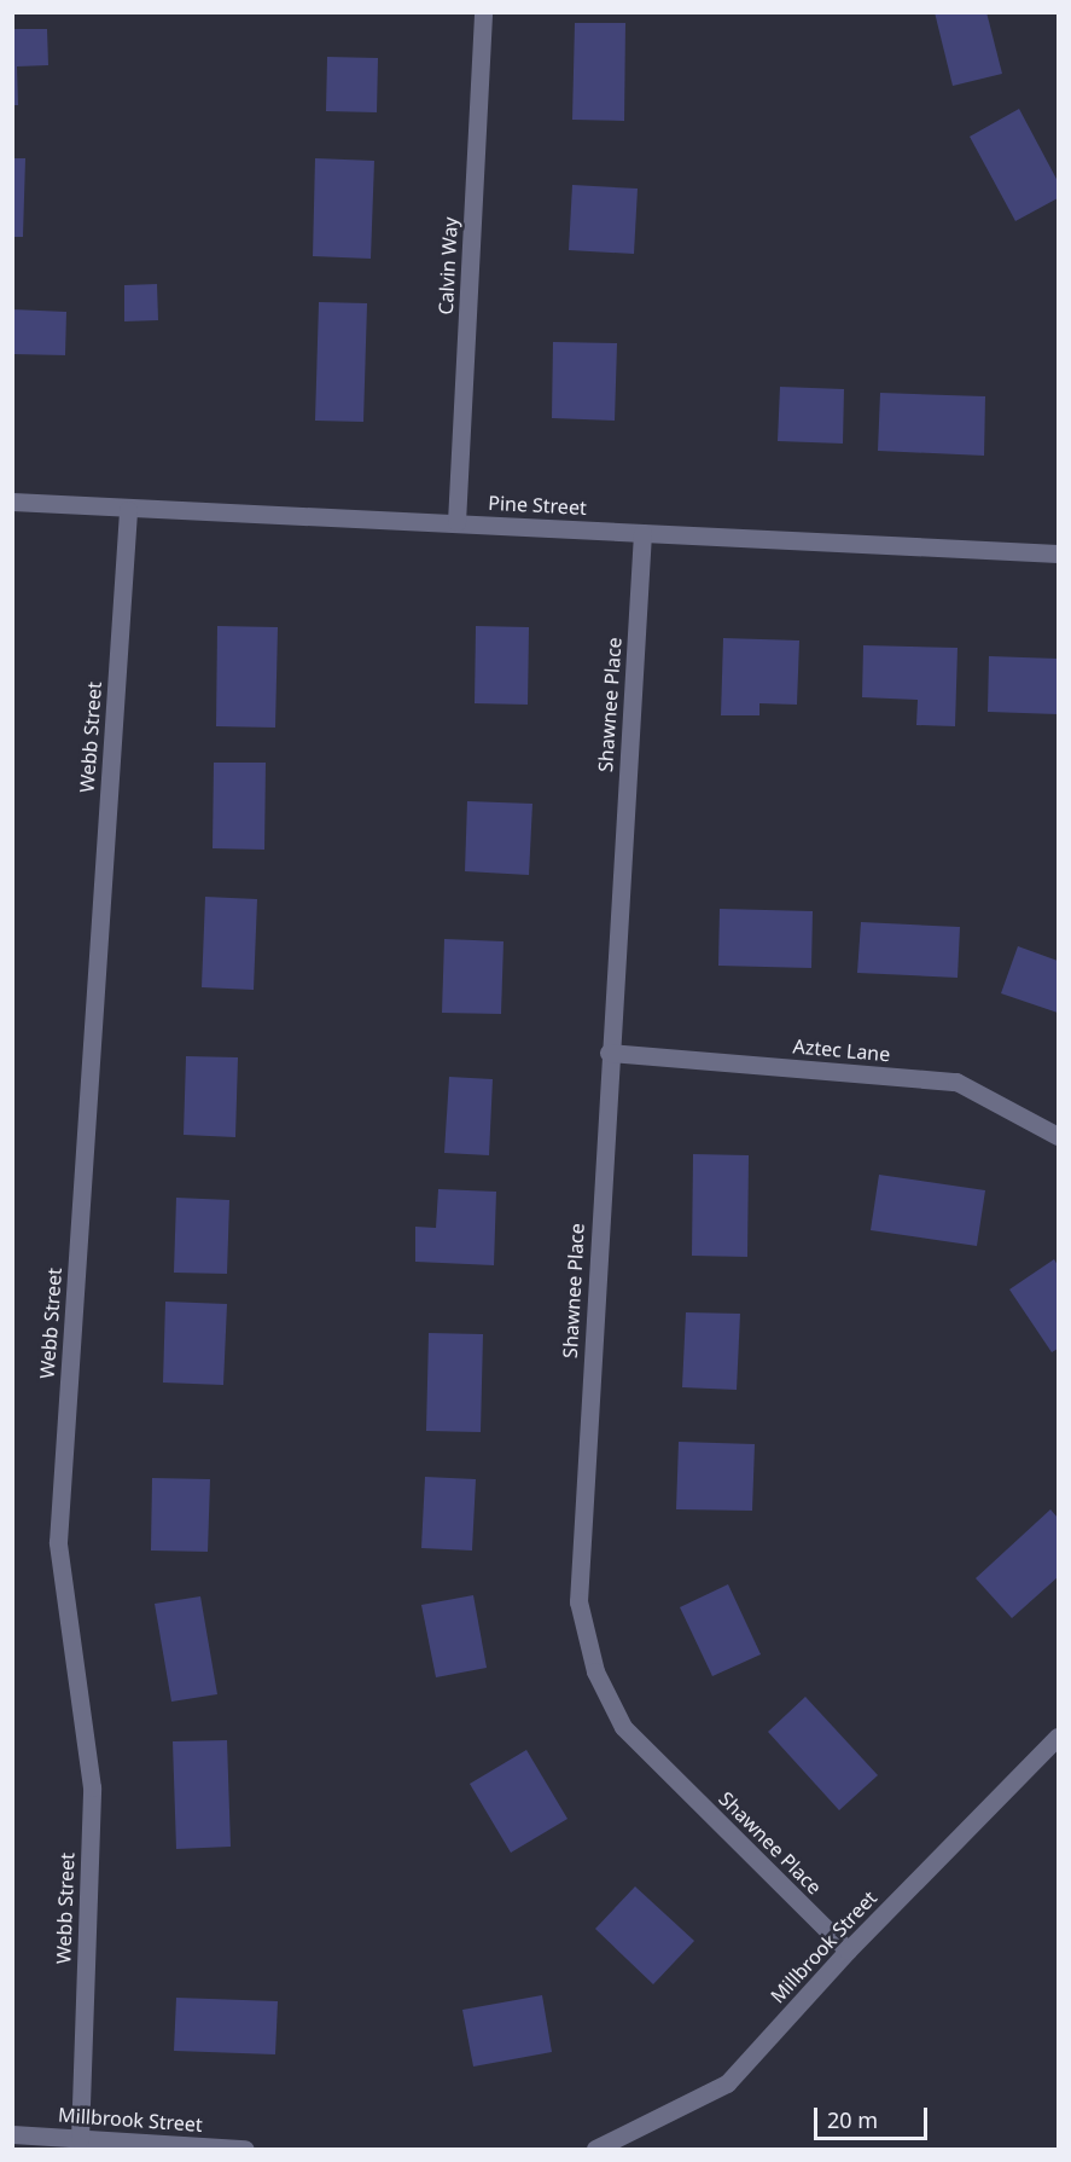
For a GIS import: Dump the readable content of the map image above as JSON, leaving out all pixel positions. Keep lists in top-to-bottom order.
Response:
{
  "streets": {
    "street": [
      "Calvin Way",
      "Pine Street",
      "Shawnee Place",
      "Webb Street",
      "Aztec Lane",
      "Millbrook Street"
    ]
  },
  "crossings": [
    ["Calvin Way", "Pine Street"],
    ["Pine Street", "Shawnee Place"],
    ["Pine Street", "Webb Street"],
    ["Shawnee Place", "Aztec Lane"],
    ["Shawnee Place", "Millbrook Street"],
    ["Webb Street", "Millbrook Street"]
  ],
  "scale_bar": "20 m"
}
